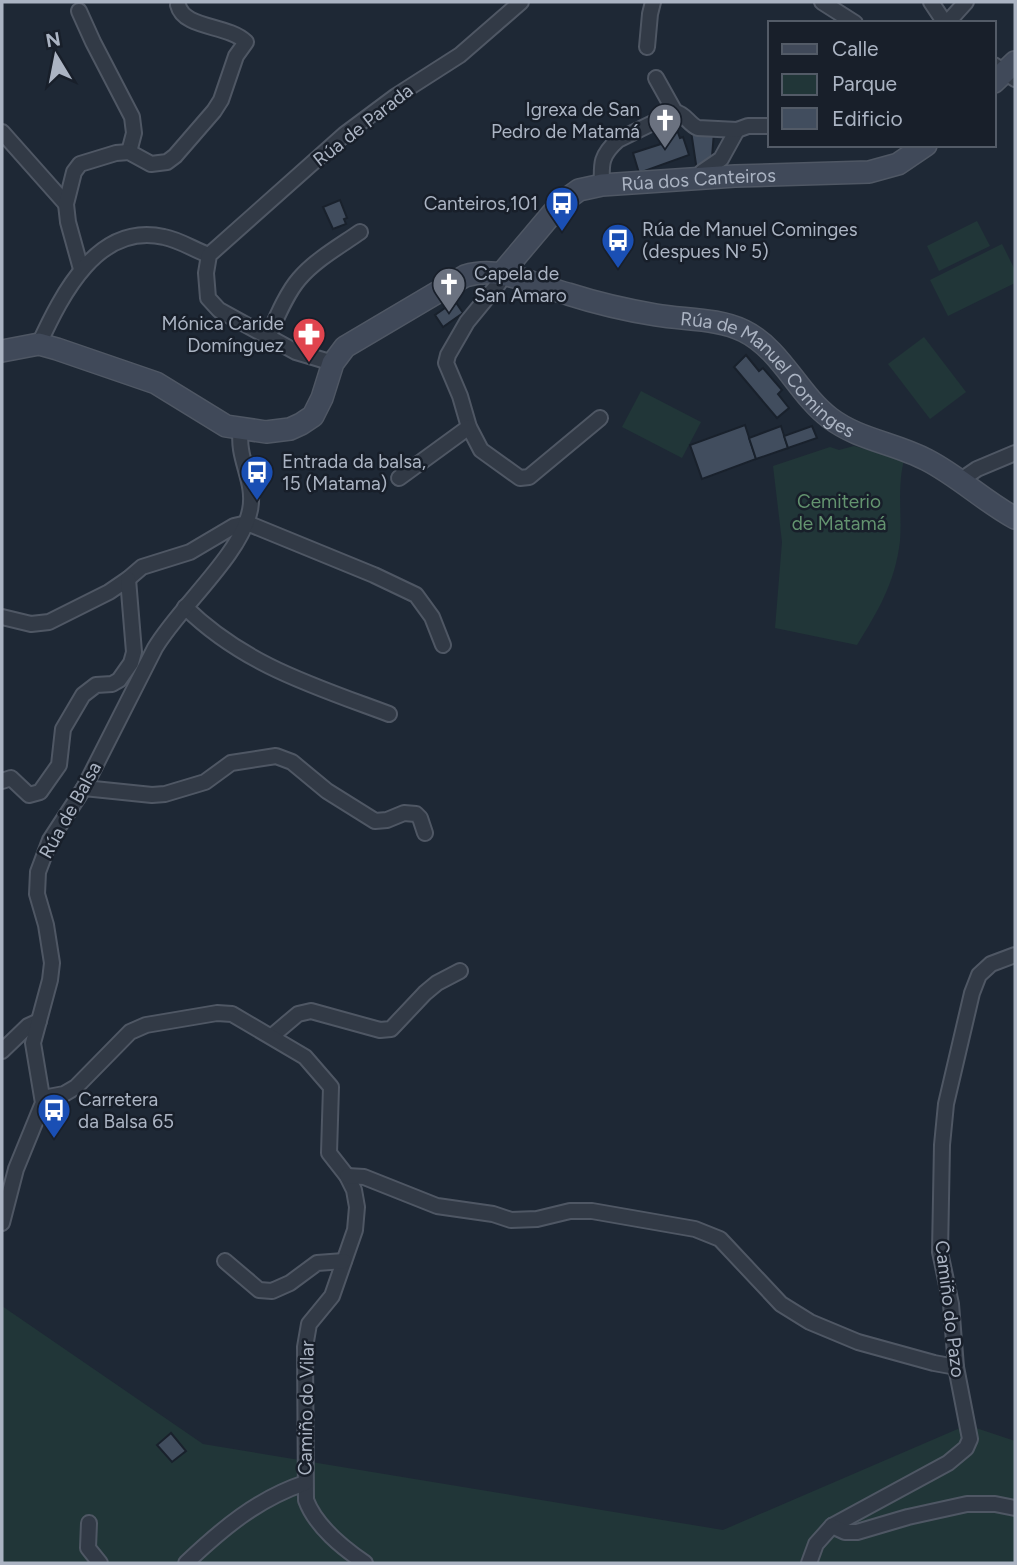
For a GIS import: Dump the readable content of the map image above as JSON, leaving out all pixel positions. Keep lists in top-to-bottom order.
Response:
{
  "streets": {
    "street": [
      "Rúa de Parada",
      "Rúa dos Canteiros",
      "Rúa de Manuel Cominges",
      "Rúa de Balsa",
      "Camiño do Pazo",
      "Camiño do Vilar"
    ]
  },
  "crossings": [
    ["Rúa dos Canteiros", "Rúa de Manuel Cominges"],
    ["Rúa de Balsa", "Camiño do Vilar"]
  ],
  "parks": ["Cemiterio de Matamá"],
  "places": {
    "church": ["Igrexa de San Pedro de Matamá", "Capela de San Amaro"],
    "bus stop": [
      "Canteiros,101",
      "Rúa de Manuel Cominges (despues Nº 5)",
      "Entrada da balsa, 15 (Matama)",
      "Carretera da Balsa 65"
    ],
    "pharmacy": ["Mónica Caride Domínguez"]
  },
  "legend": ["Calle", "Parque", "Edificio"],
  "north": "top"
}
